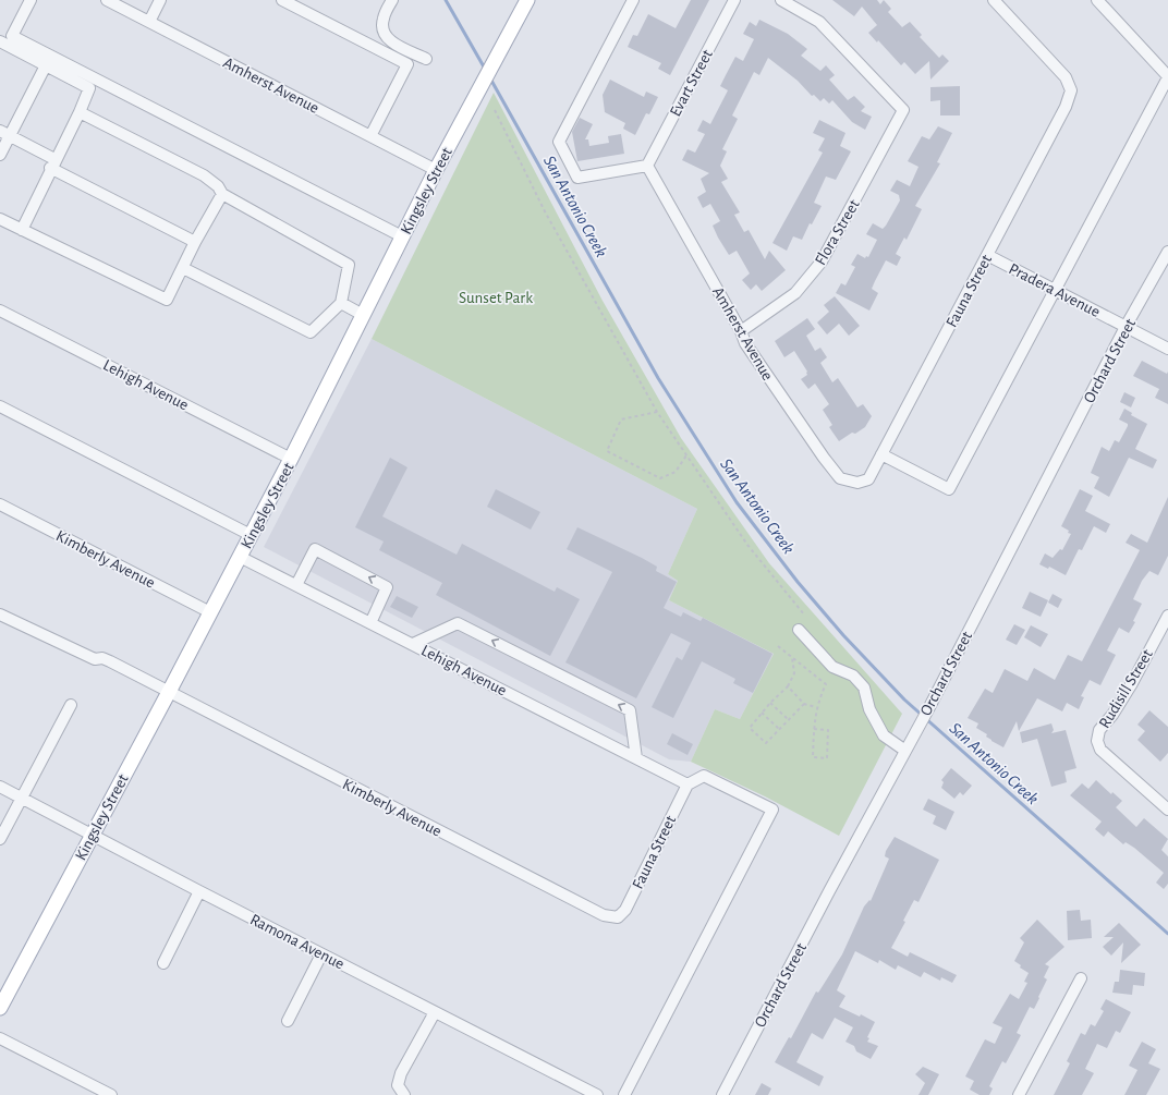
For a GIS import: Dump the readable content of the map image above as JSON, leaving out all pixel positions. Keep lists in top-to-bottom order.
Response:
{
  "streets": {
    "main road": ["Kingsley Street"],
    "street": [
      "Evart Street",
      "Amherst Avenue",
      "Flora Street",
      "Pradera Avenue",
      "Fauna Street",
      "Orchard Street",
      "Lehigh Avenue",
      "Kimberly Avenue",
      "Rudisill Street",
      "Ramona Avenue"
    ]
  },
  "crossings": [
    ["Evart Street", "Amherst Avenue"],
    ["Amherst Avenue", "Kingsley Street"],
    ["Amherst Avenue", "Flora Street"],
    ["Amherst Avenue", "Fauna Street"],
    ["Kingsley Street", "Lehigh Avenue"],
    ["Kingsley Street", "Kimberly Avenue"],
    ["Kingsley Street", "Ramona Avenue"],
    ["Pradera Avenue", "Fauna Street"],
    ["Pradera Avenue", "Orchard Street"],
    ["Fauna Street", "Lehigh Avenue"],
    ["Fauna Street", "Kimberly Avenue"]
  ],
  "water": ["San Antonio Creek"],
  "parks": ["Sunset Park"]
}
